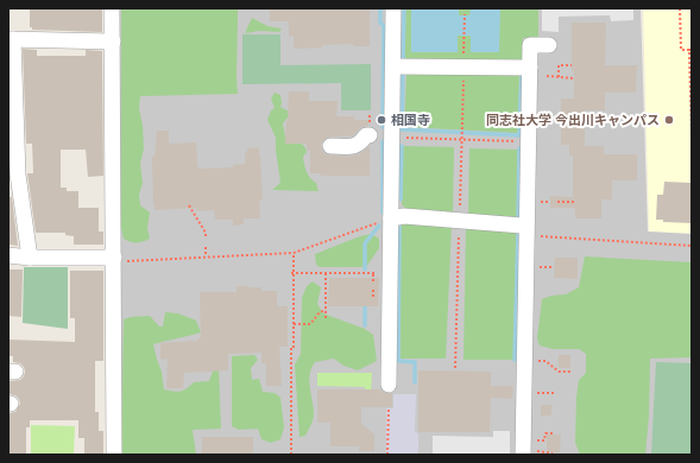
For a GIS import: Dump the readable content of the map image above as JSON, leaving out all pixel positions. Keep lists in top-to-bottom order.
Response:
{
  "places": ["相国寺", "同志社大学 今出川キャンパス"]
}
